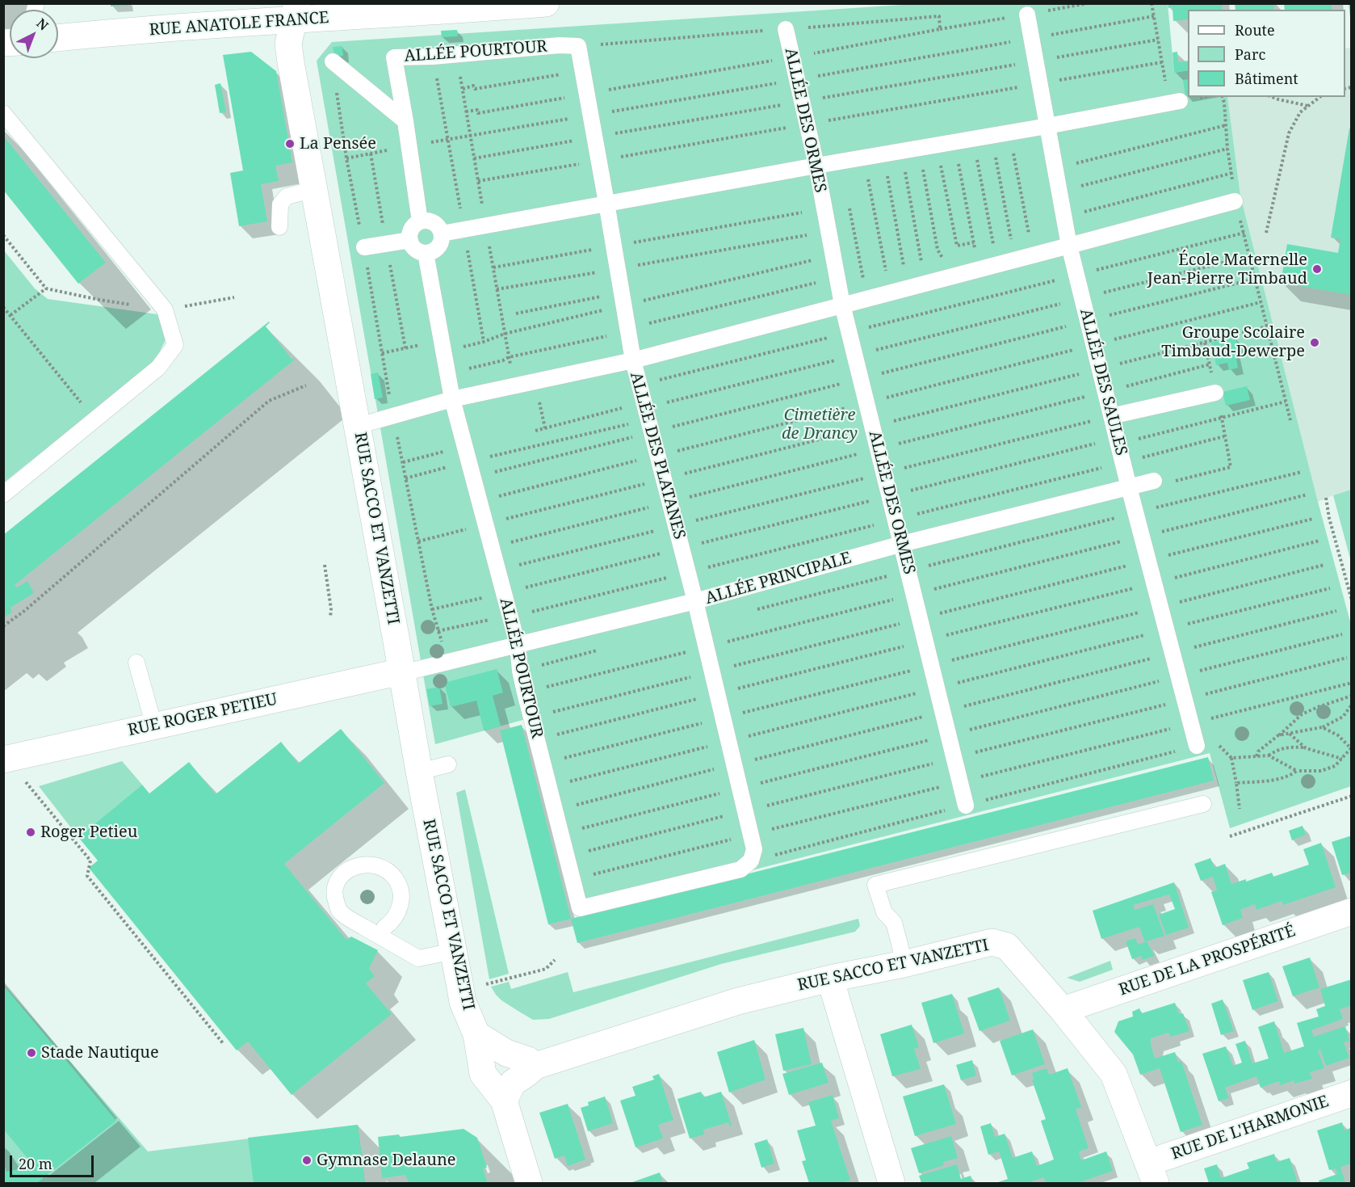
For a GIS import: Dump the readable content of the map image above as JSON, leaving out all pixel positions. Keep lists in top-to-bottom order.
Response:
{
  "streets": {
    "street": [
      "RUE ANATOLE FRANCE",
      "RUE SACCO ET VANZETTI",
      "RUE ROGER PETIEU",
      "RUE DE LA PROSPÉRITÉ",
      "RUE DE L'HARMONIE"
    ],
    "lane": [
      "ALLÉE POURTOUR",
      "ALLÉE DES ORMES",
      "ALLÉE DES SAULES",
      "ALLÉE DES PLATANES",
      "ALLÉE PRINCIPALE"
    ]
  },
  "crossings": [
    ["RUE ANATOLE FRANCE", "RUE SACCO ET VANZETTI"],
    ["ALLÉE POURTOUR", "ALLÉE DES PLATANES"],
    ["ALLÉE POURTOUR", "ALLÉE PRINCIPALE"],
    ["ALLÉE DES ORMES", "ALLÉE PRINCIPALE"],
    ["ALLÉE DES SAULES", "ALLÉE PRINCIPALE"],
    ["ALLÉE DES PLATANES", "ALLÉE PRINCIPALE"],
    ["RUE SACCO ET VANZETTI", "ALLÉE PRINCIPALE"],
    ["RUE SACCO ET VANZETTI", "RUE ROGER PETIEU"],
    ["RUE SACCO ET VANZETTI", "RUE DE LA PROSPÉRITÉ"],
    ["RUE SACCO ET VANZETTI", "RUE DE L'HARMONIE"],
    ["ALLÉE PRINCIPALE", "RUE ROGER PETIEU"]
  ],
  "parks": ["Cimetière de Drancy"],
  "places": [
    "La Pensée",
    "École Maternelle Jean-Pierre Timbaud",
    "Groupe Scolaire Timbaud-Dewerpe",
    "Roger Petieu",
    "Stade Nautique",
    "Gymnase Delaune"
  ],
  "legend": ["Route", "Parc", "Bâtiment"],
  "scale_bar": "20 m",
  "north": "top right"
}
